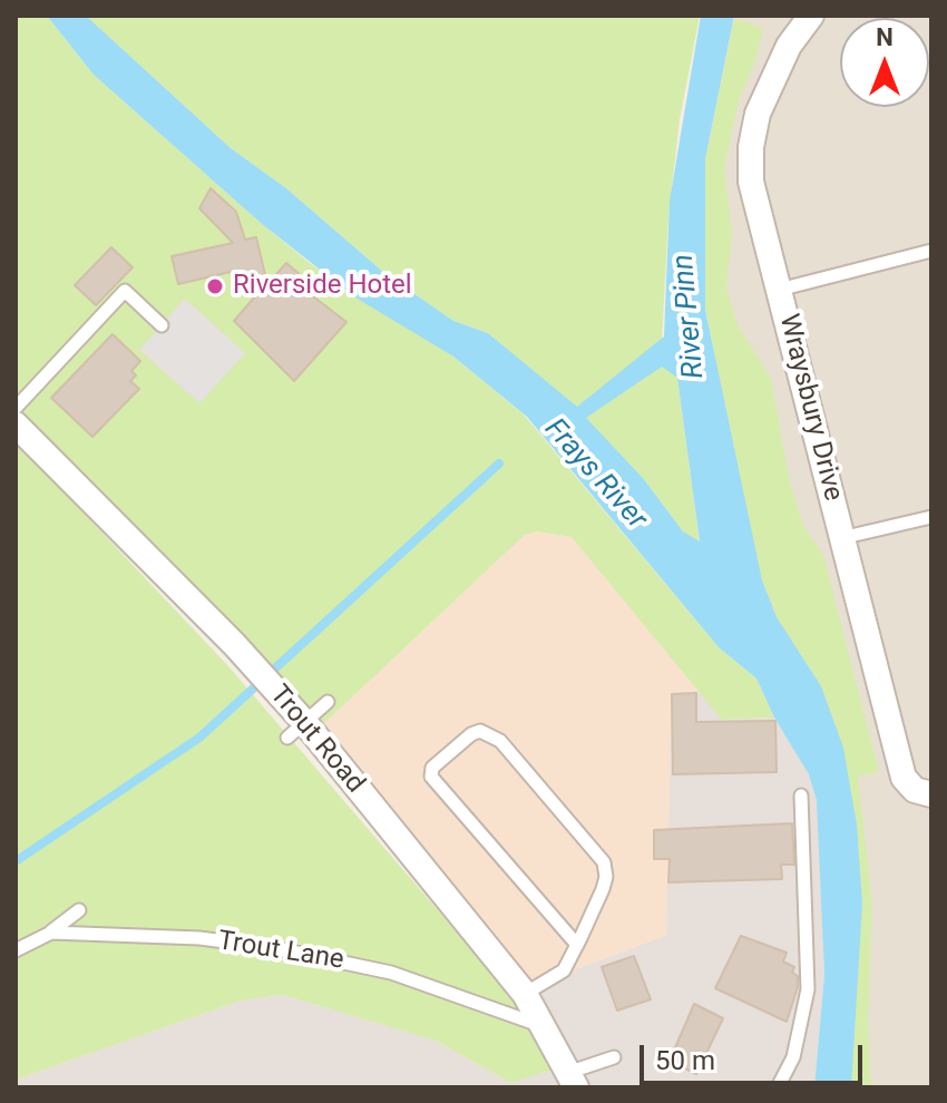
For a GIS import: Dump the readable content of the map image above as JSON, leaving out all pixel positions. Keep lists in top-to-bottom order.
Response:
{
  "streets": {
    "street": ["Wraysbury Drive", "Trout Road"],
    "lane": ["Trout Lane"]
  },
  "crossings": [
    ["Trout Road", "Trout Lane"]
  ],
  "water": ["River Pinn", "Frays River"],
  "places": ["Riverside Hotel"],
  "scale_bar": "50 m",
  "north": "top"
}
